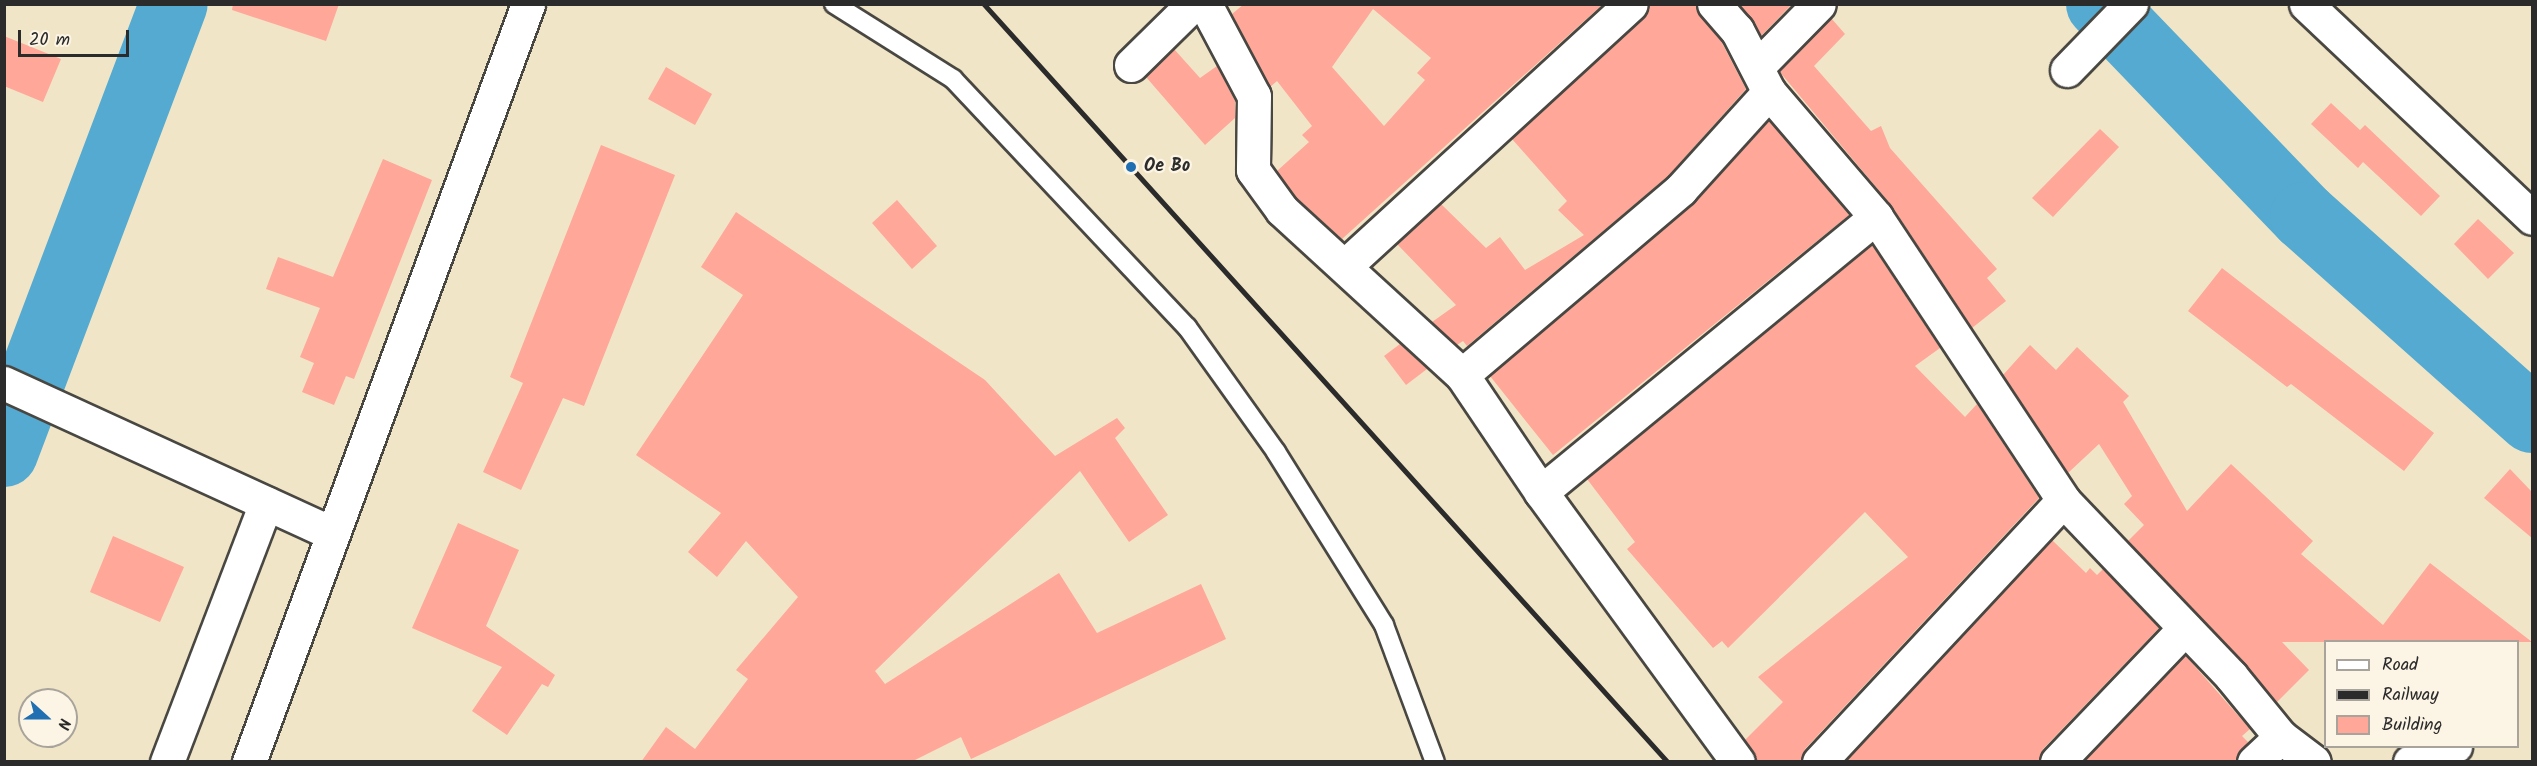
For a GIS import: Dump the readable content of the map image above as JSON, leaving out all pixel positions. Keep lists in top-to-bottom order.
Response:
{
  "places": ["Oe Bo"],
  "legend": ["Road", "Railway", "Building"],
  "scale_bar": "20 m",
  "north": "right"
}
